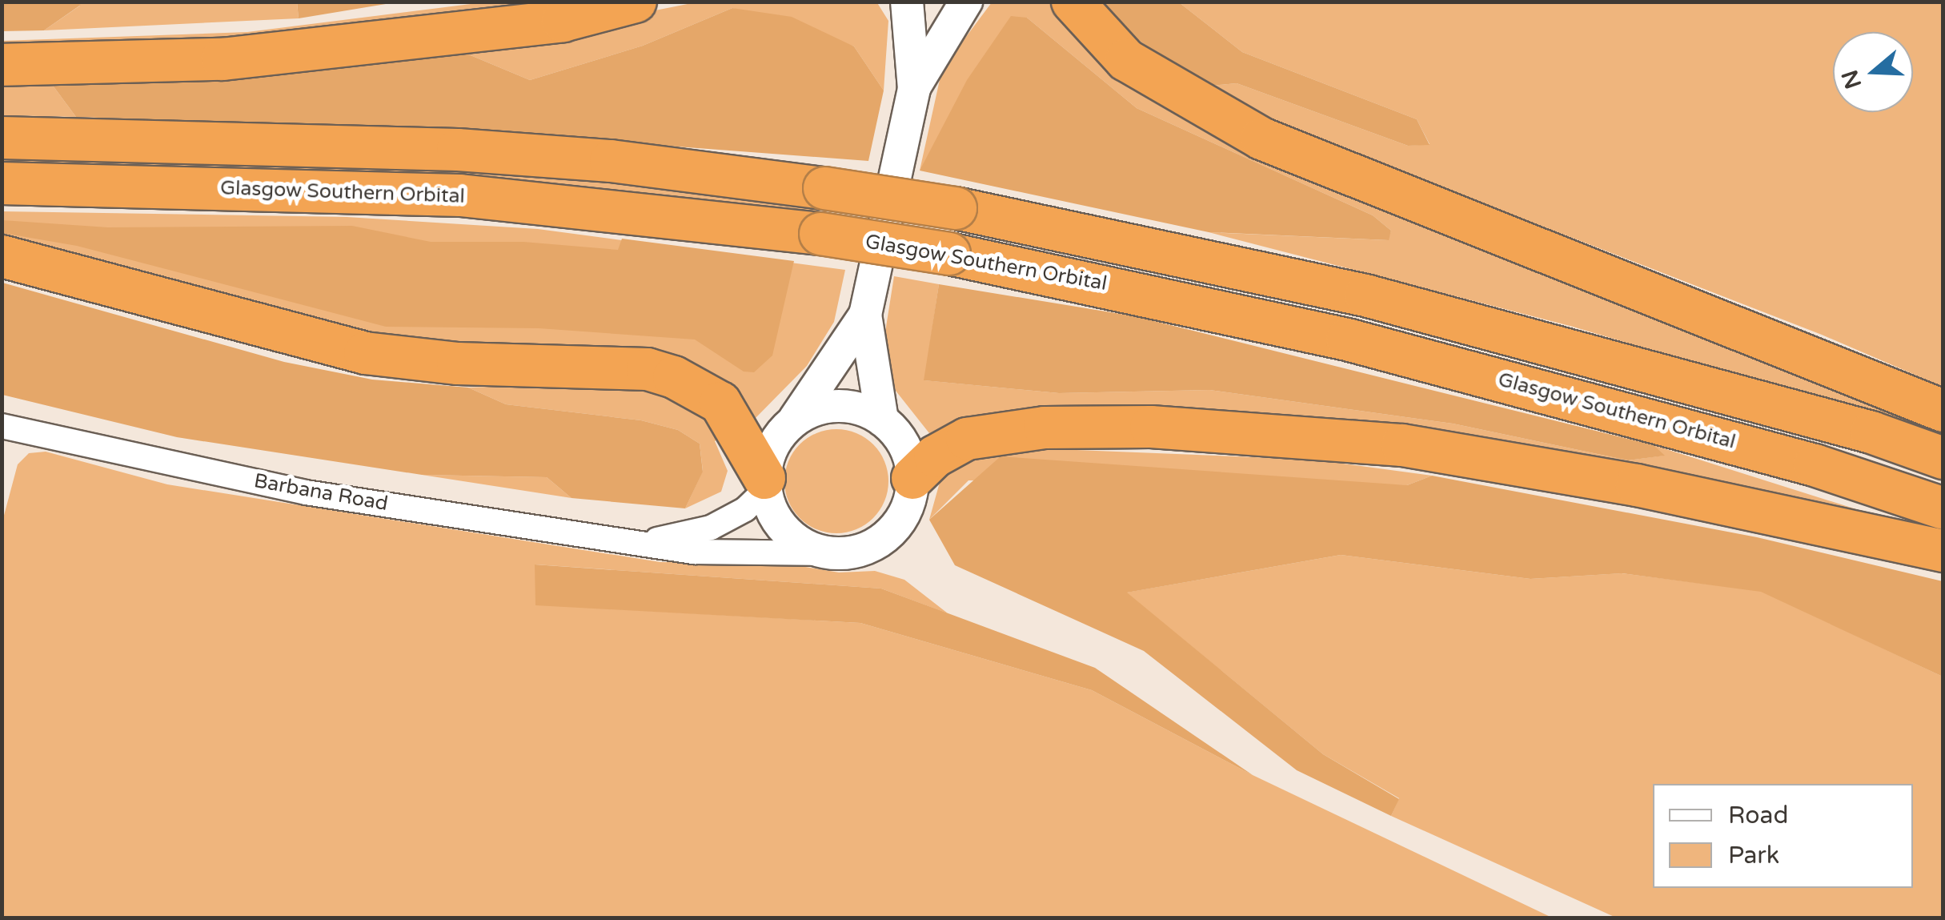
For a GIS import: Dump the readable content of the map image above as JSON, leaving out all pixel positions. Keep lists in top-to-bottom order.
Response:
{
  "streets": {
    "highway": ["Glasgow Southern Orbital"],
    "street": ["Barbana Road"]
  },
  "legend": ["Road", "Park"],
  "north": "left"
}
